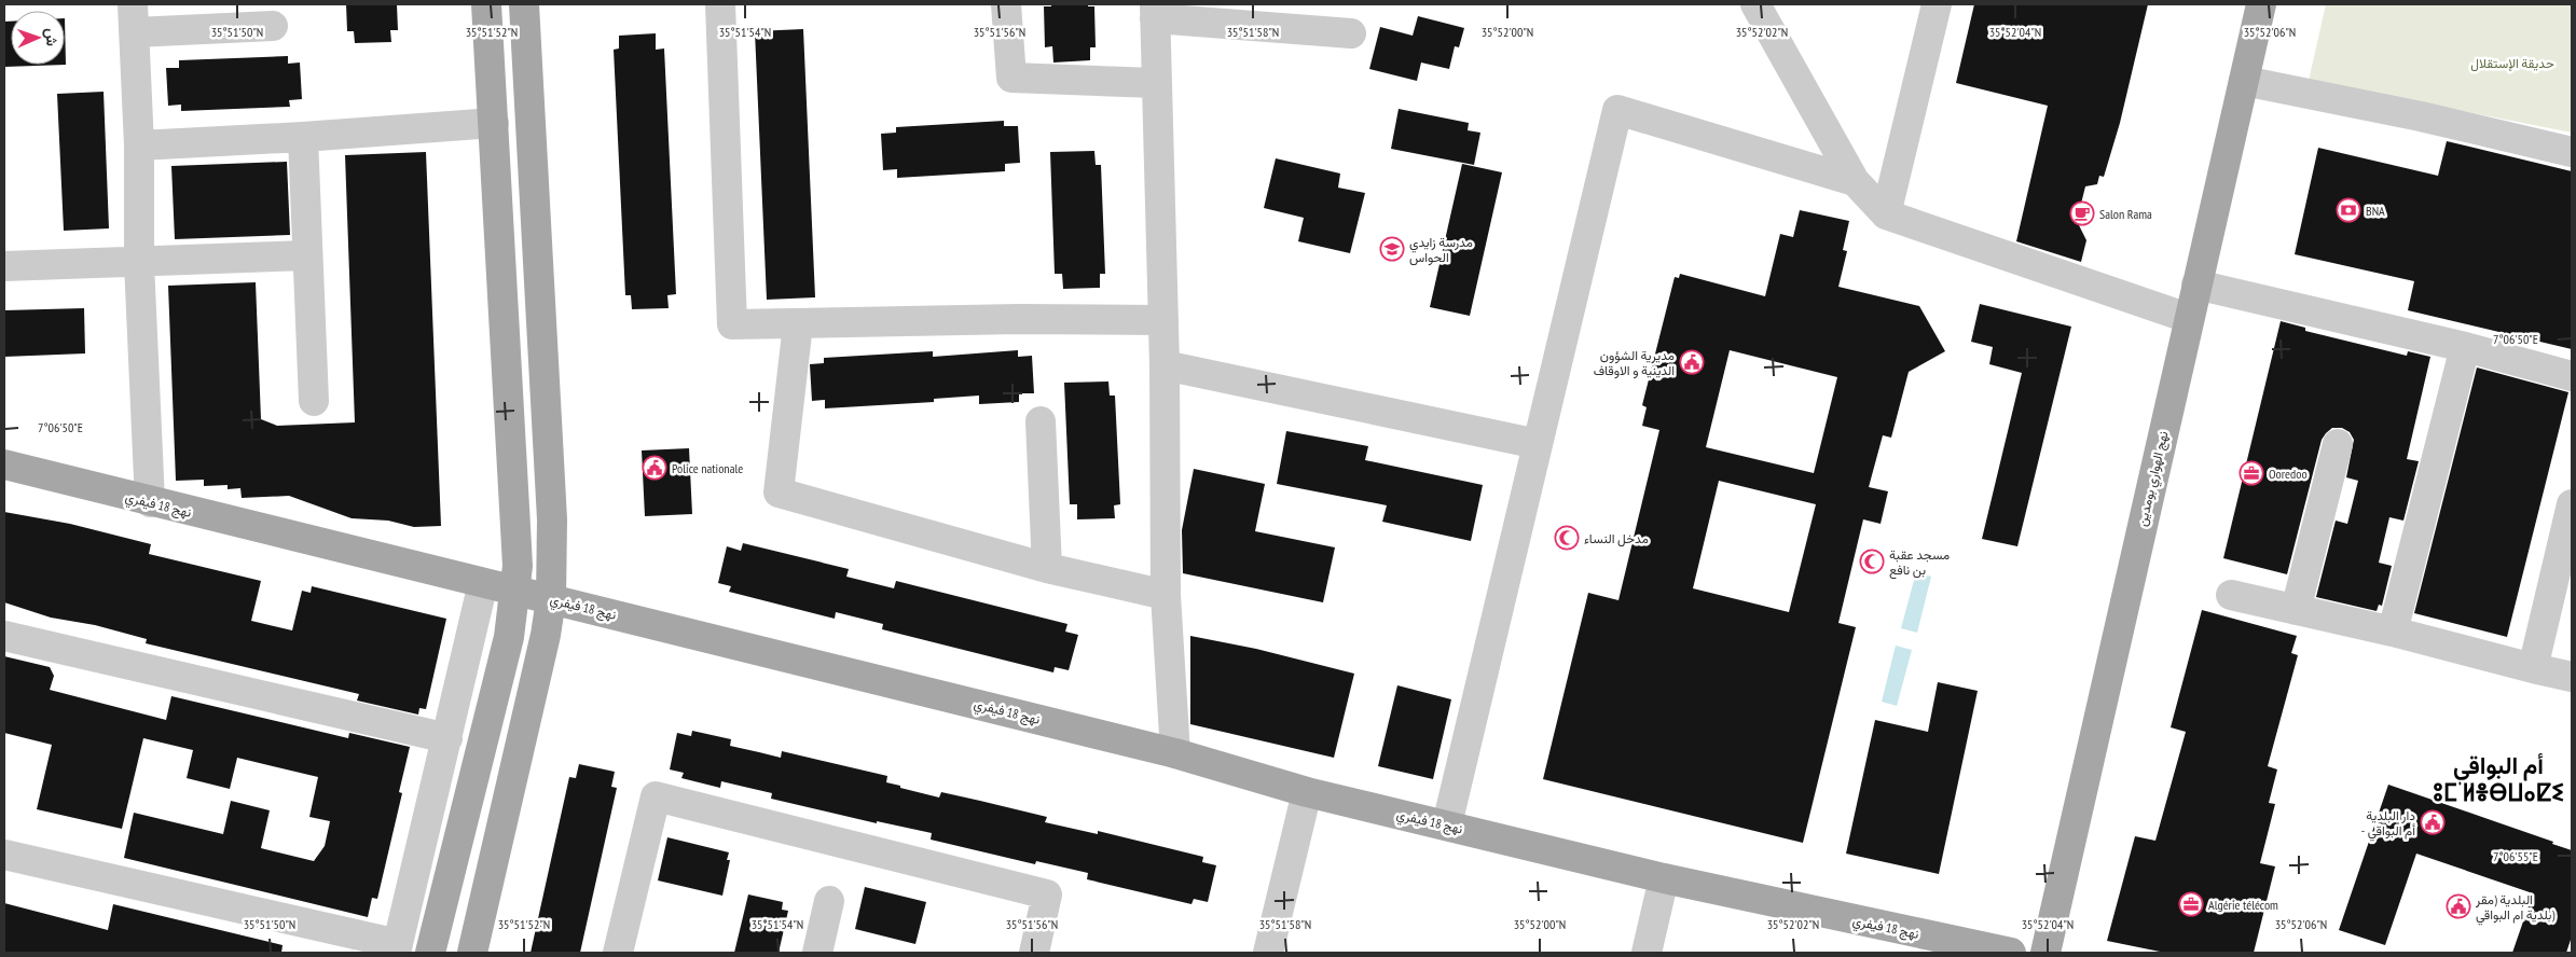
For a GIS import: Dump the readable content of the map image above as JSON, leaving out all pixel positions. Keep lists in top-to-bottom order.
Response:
{
  "streets": {
    "main road": ["نهج الهواري بومدين", "نهج 18 فيفري"]
  },
  "districts": ["أم البواقي ⵓⵎ ⵍⴻⴱⵡⴰⵇⵉ"],
  "parks": ["حديقة الإستقلال"],
  "places": {
    "bank": ["BNA"],
    "cafe": ["Salon Rama"],
    "school or university": ["مدرسة زايدي الحواس"],
    "public building": [
      "مديرية الشؤون الدينية و الاوقاف",
      "Police nationale",
      "دار البلدية - أم البواقي",
      "البلدية (مقر بلدية ام البواقي)"
    ],
    "office": ["Ooredoo", "Algérie télécom"],
    "mosque": ["مدخل النساء", "مسجد عقبة بن نافع"]
  },
  "north": "right",
  "coordinates": [
    "35°51'50\"N",
    "35°51'52\"N",
    "35°51'54\"N",
    "35°51'56\"N",
    "35°51'58\"N",
    "35°52'00\"N",
    "35°52'02\"N",
    "35°52'04\"N",
    "35°52'06\"N",
    "7°06'50\"E",
    "7°06'55\"E"
  ]
}
